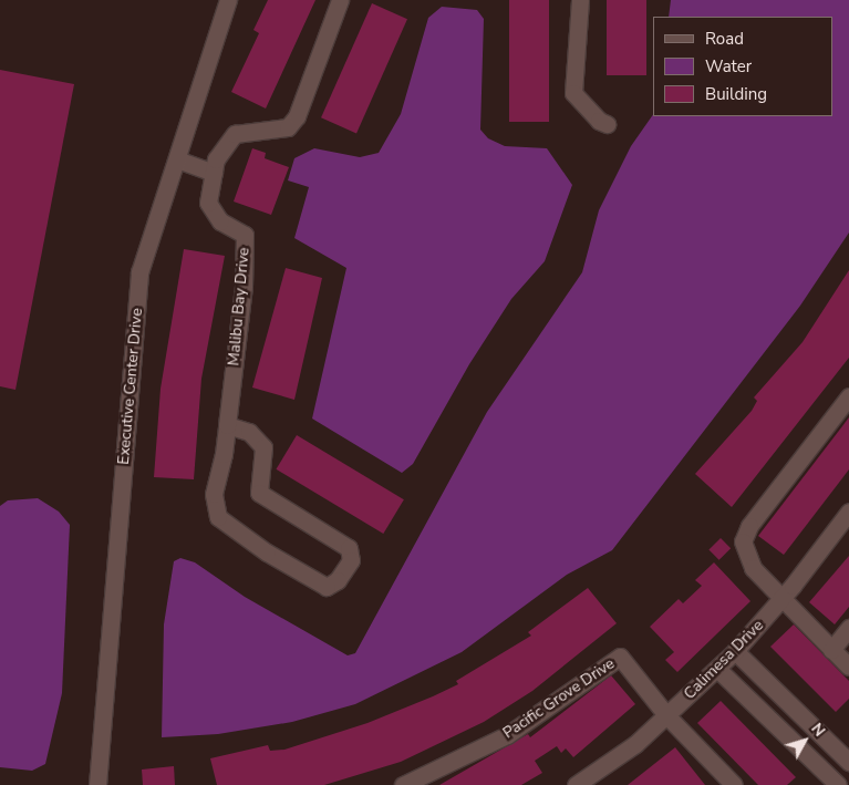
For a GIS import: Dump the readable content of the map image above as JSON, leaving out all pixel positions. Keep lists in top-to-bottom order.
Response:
{
  "streets": {
    "street": [
      "Malibu Bay Drive",
      "Executive Center Drive",
      "Calimesa Drive",
      "Pacific Grove Drive"
    ]
  },
  "crossings": [
    ["Calimesa Drive", "Pacific Grove Drive"]
  ],
  "legend": ["Road", "Water", "Building"],
  "north": "top right"
}
